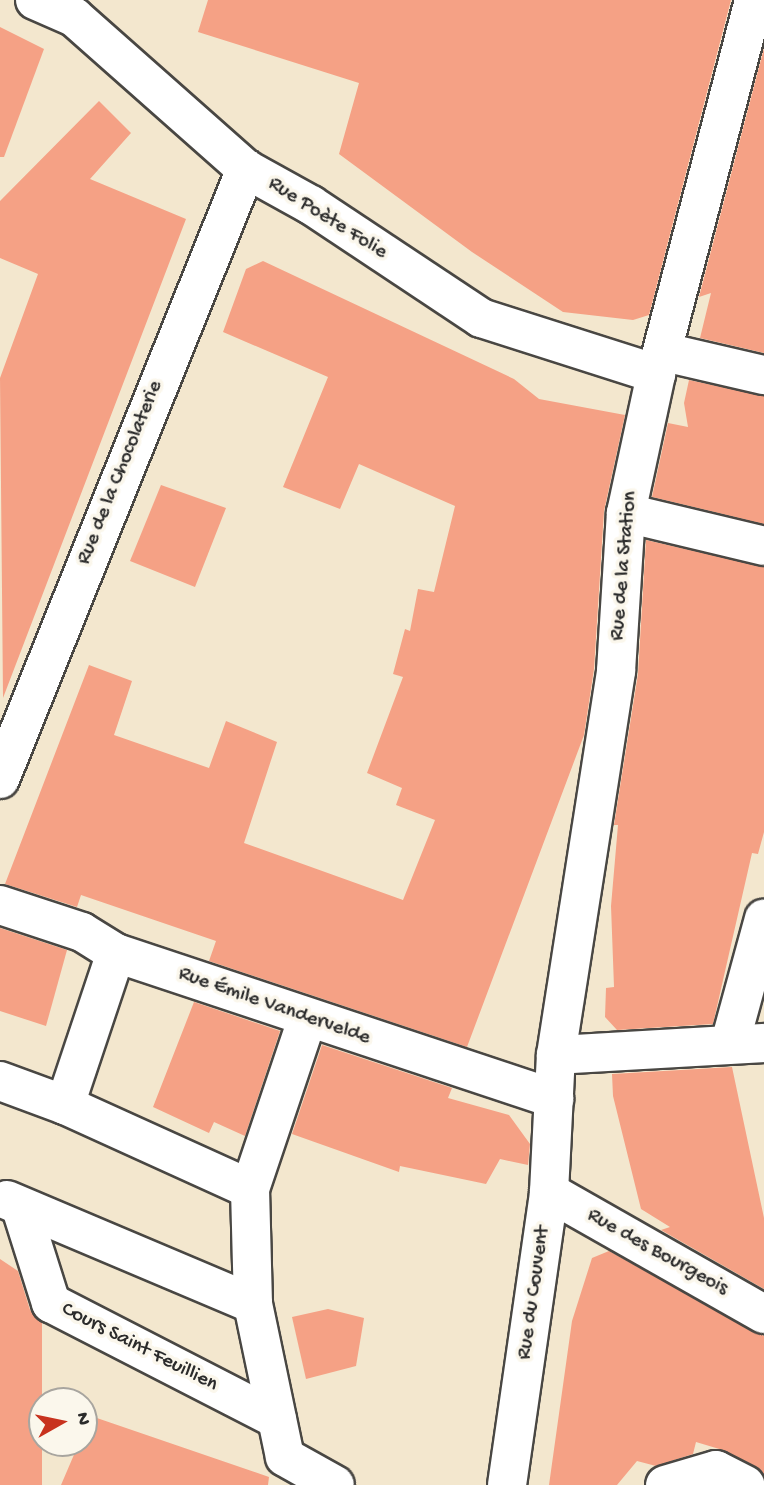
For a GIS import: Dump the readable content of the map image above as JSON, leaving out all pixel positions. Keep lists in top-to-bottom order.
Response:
{
  "streets": {
    "street": [
      "Rue Poète Folie",
      "Rue de la Chocolaterie",
      "Rue de la Station",
      "Rue Émile Vandervelde",
      "Rue des Bourgeois",
      "Rue du Couvent",
      "Cours Saint Feuillien"
    ]
  },
  "crossings": [
    ["Rue Poète Folie", "Rue de la Chocolaterie"],
    ["Rue Poète Folie", "Rue de la Station"],
    ["Rue de la Station", "Rue Émile Vandervelde"],
    ["Rue de la Station", "Rue du Couvent"],
    ["Rue Émile Vandervelde", "Rue du Couvent"],
    ["Rue des Bourgeois", "Rue du Couvent"]
  ],
  "north": "right"
}
